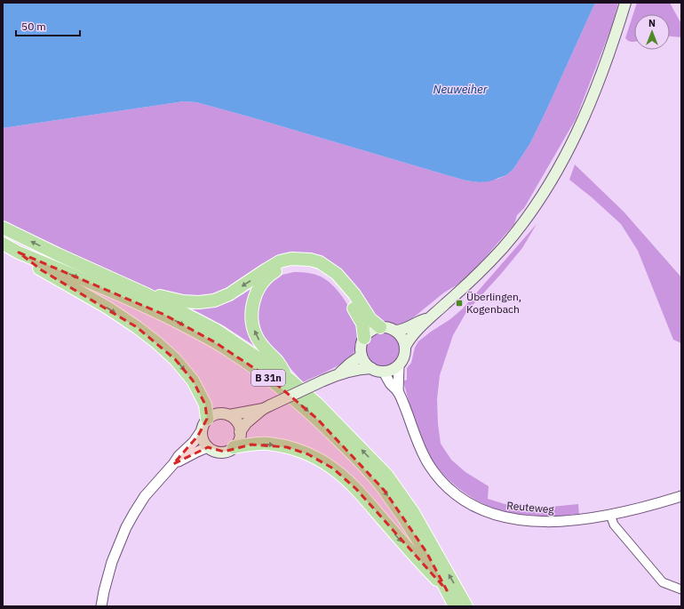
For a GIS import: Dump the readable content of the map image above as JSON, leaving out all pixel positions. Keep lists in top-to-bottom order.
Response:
{
  "streets": {
    "highway": ["B 31n"],
    "street": ["Reuteweg"]
  },
  "water": ["Neuweiher"],
  "places": {
    "transit": ["Überlingen, Kogenbach"]
  },
  "scale_bar": "50 m",
  "north": "top"
}
